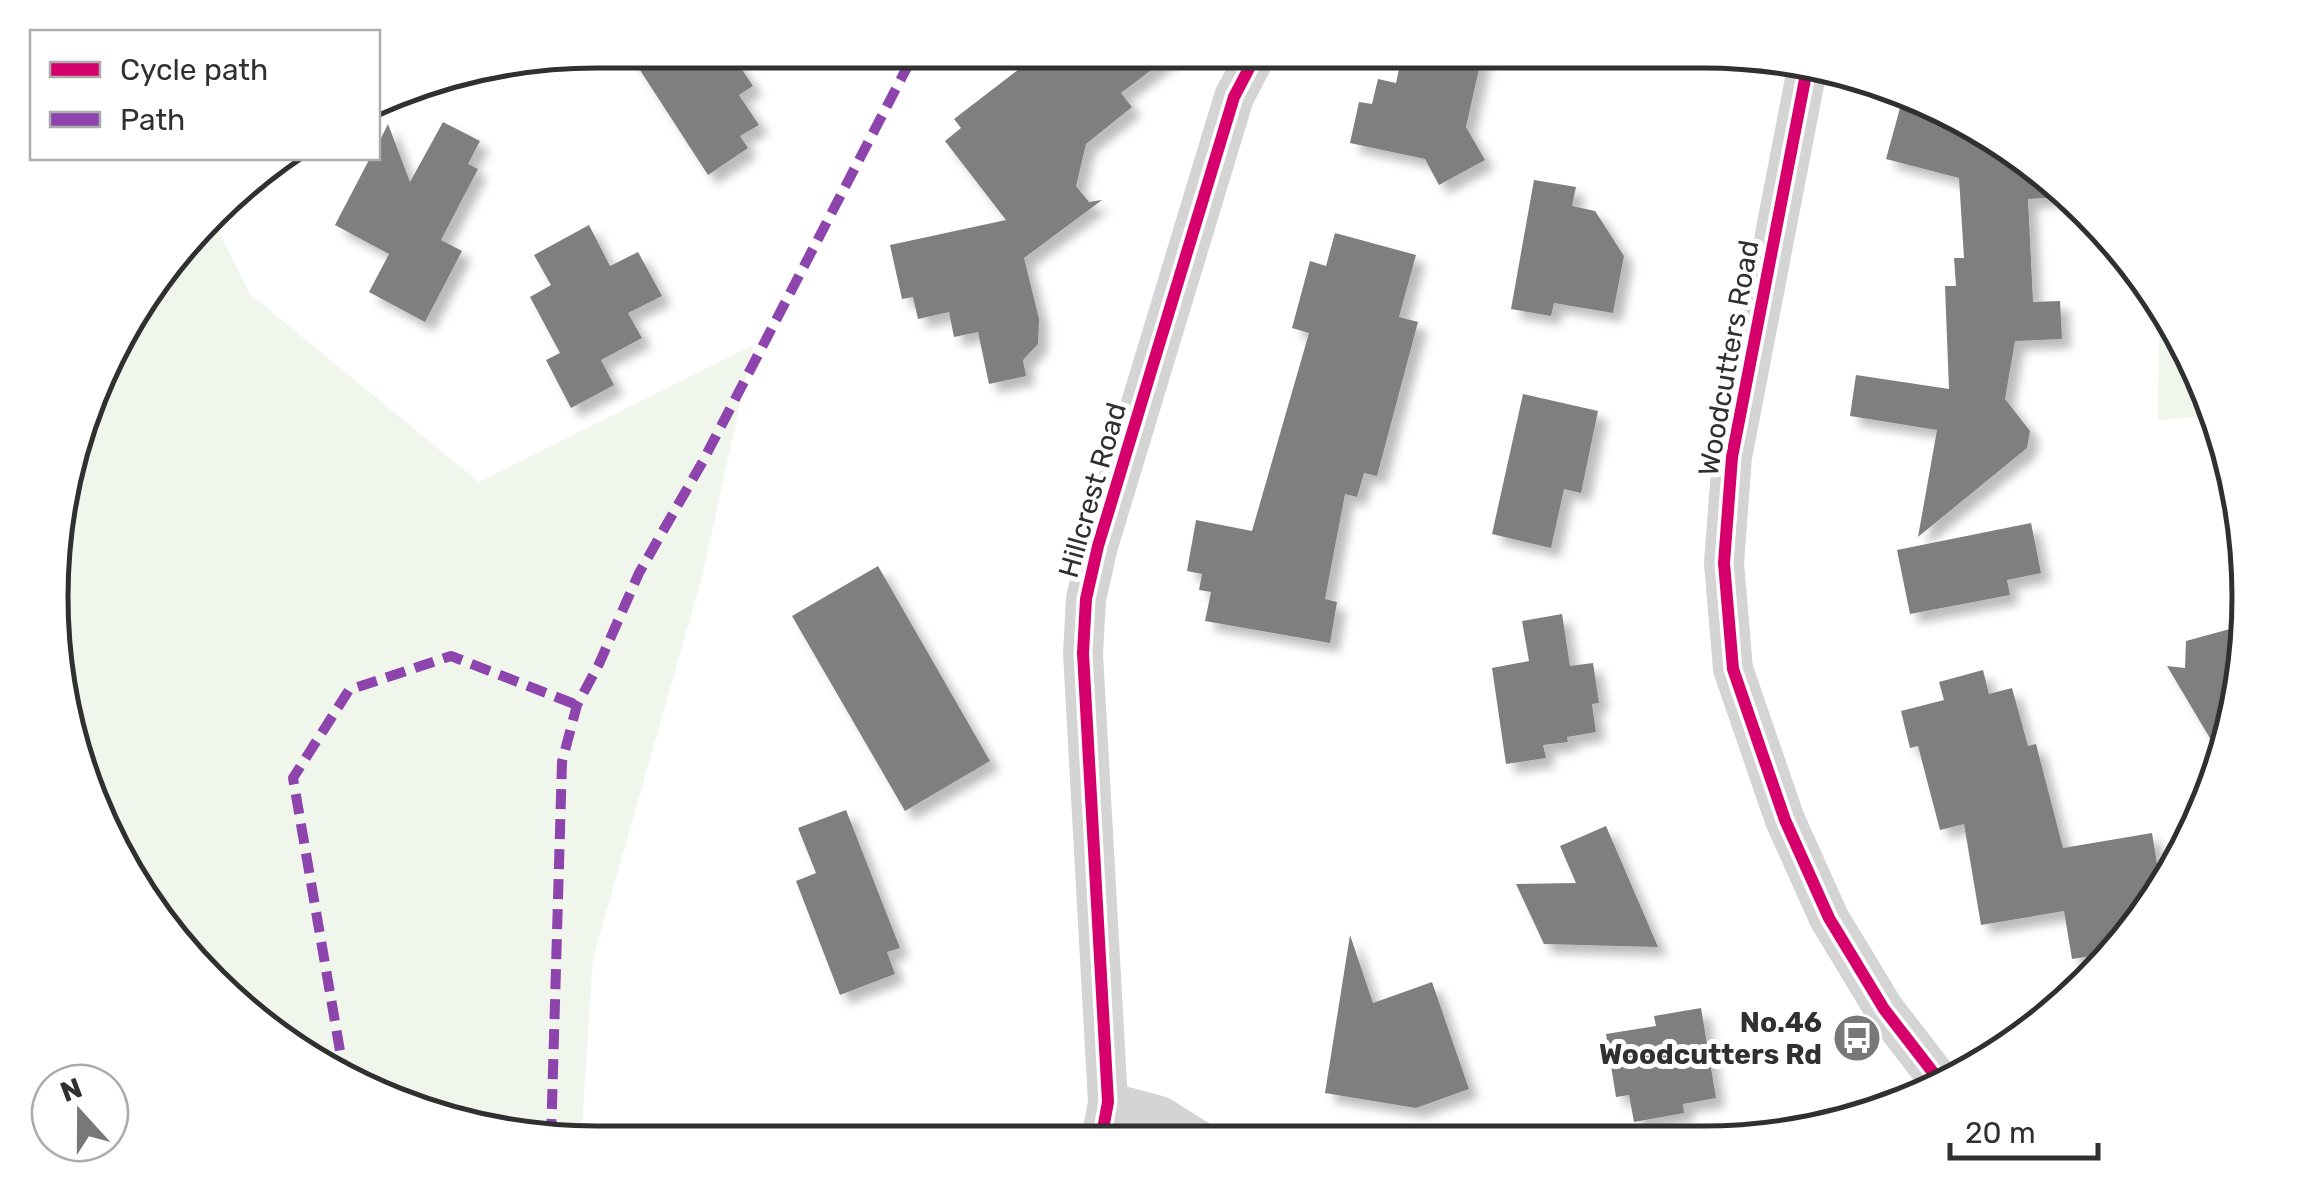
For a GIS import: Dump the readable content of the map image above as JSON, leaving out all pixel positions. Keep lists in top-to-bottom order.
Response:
{
  "streets": {
    "street": ["Woodcutters Road", "Hillcrest Road"]
  },
  "places": {
    "bus stop": ["No.46 Woodcutters Rd"]
  },
  "legend": ["Cycle path", "Path"],
  "scale_bar": "20 m",
  "north": "top"
}
